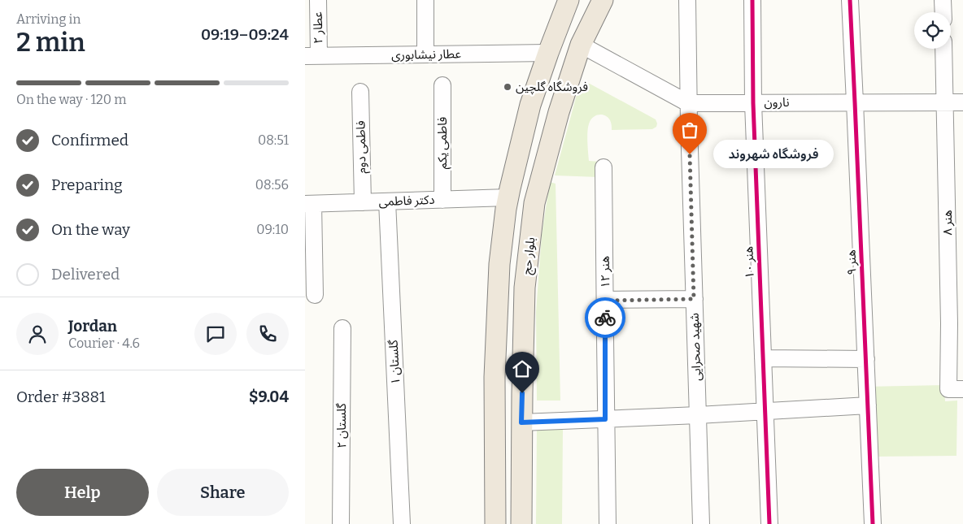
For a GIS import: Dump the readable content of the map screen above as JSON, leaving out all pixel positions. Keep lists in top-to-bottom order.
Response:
{
  "streets": {
    "main road": ["بلوار حج"],
    "street": [
      "عطار ۲",
      "عطار نیشابوری",
      "نارون",
      "فاطمی یکم",
      "فاطمی دوم",
      "دکتر فاطمی",
      "هنر ۸",
      "هنر ۱۰",
      "هنر ۹",
      "هنر ۱۲",
      "شهید صحرایی",
      "گلستان ۱",
      "گلستان ۲"
    ]
  },
  "crossings": [
    ["عطار ۲", "عطار نیشابوری"],
    ["نارون", "هنر ۸"],
    ["نارون", "بلوار حج"],
    ["نارون", "هنر ۱۰"],
    ["نارون", "هنر ۹"],
    ["نارون", "شهید صحرایی"],
    ["فاطمی یکم", "دکتر فاطمی"],
    ["فاطمی دوم", "دکتر فاطمی"],
    ["دکتر فاطمی", "گلستان ۱"]
  ],
  "places": ["فروشگاه گلچین", "فروشگاه شهروند"],
  "page": {
    "heading": ["2 min", "Arriving in", "09:19–09:24"],
    "panel": [
      "Jordan",
      "Courier · 4.6",
      "Order #3881",
      "$9.04"
    ],
    "bar": "On the way · 120 m",
    "list": [
      ["Confirmed", "08:51"],
      ["Preparing", "08:56"],
      ["On the way", "09:10"],
      "Delivered"
    ],
    "bubble": "فروشگاه شهروند",
    "buttons": ["Help", "Share"]
  }
}
